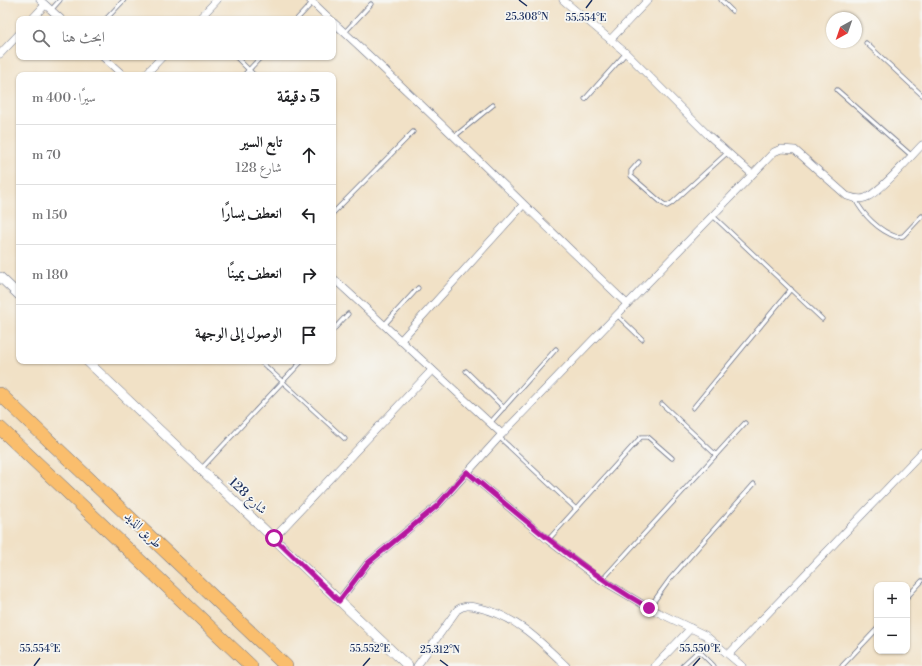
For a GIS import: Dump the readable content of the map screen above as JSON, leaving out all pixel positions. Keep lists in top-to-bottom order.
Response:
{
  "streets": {
    "highway": ["طريق الذيد"],
    "street": ["شارع 128"]
  },
  "north": "bottom left",
  "page": {
    "search": "ابحث هنا",
    "heading": ["5 دقيقة", "سيرًا · 400 m"],
    "list": [
      ["تابع السير", "شارع 128", "70 m"],
      ["انعطف يسارًا", "150 m"],
      ["انعطف يمينًا", "180 m"],
      "الوصول إلى الوجهة"
    ],
    "map_buttons": ["+", "−"]
  },
  "coordinates": [
    "25.308°N",
    "55.554°E",
    "55.552°E",
    "55.550°E",
    "25.312°N"
  ]
}
